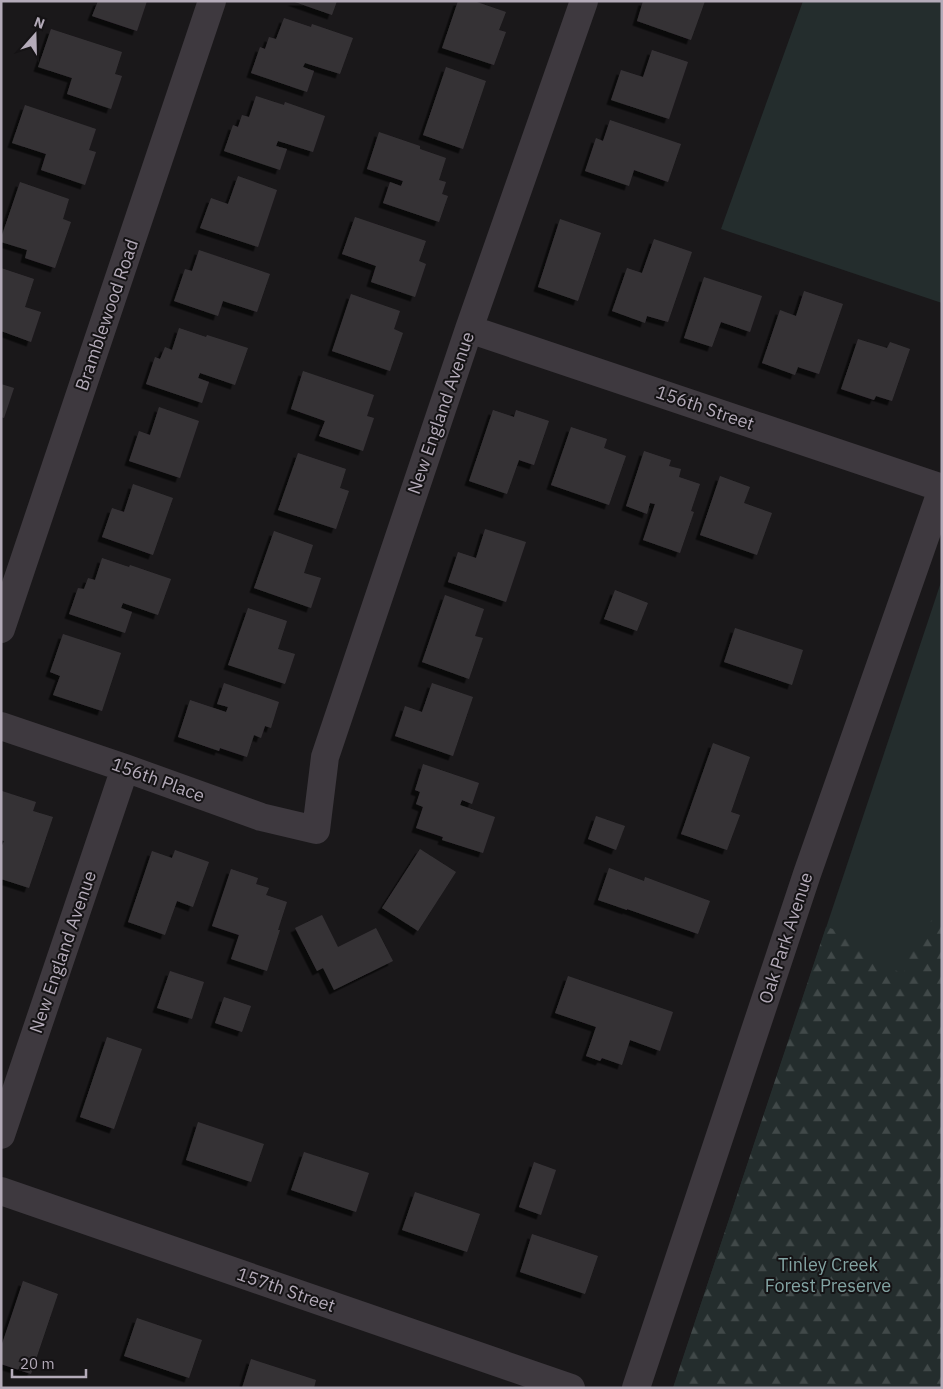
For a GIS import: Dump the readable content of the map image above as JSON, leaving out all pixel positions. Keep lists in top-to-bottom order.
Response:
{
  "streets": {
    "street": [
      "Bramblewood Road",
      "156th Street",
      "New England Avenue",
      "156th Place",
      "Oak Park Avenue",
      "157th Street"
    ]
  },
  "crossings": [
    ["156th Street", "New England Avenue"],
    ["156th Street", "Oak Park Avenue"],
    ["New England Avenue", "156th Place"]
  ],
  "parks": ["Tinley Creek Forest Preserve"],
  "scale_bar": "20 m",
  "north": "top"
}
